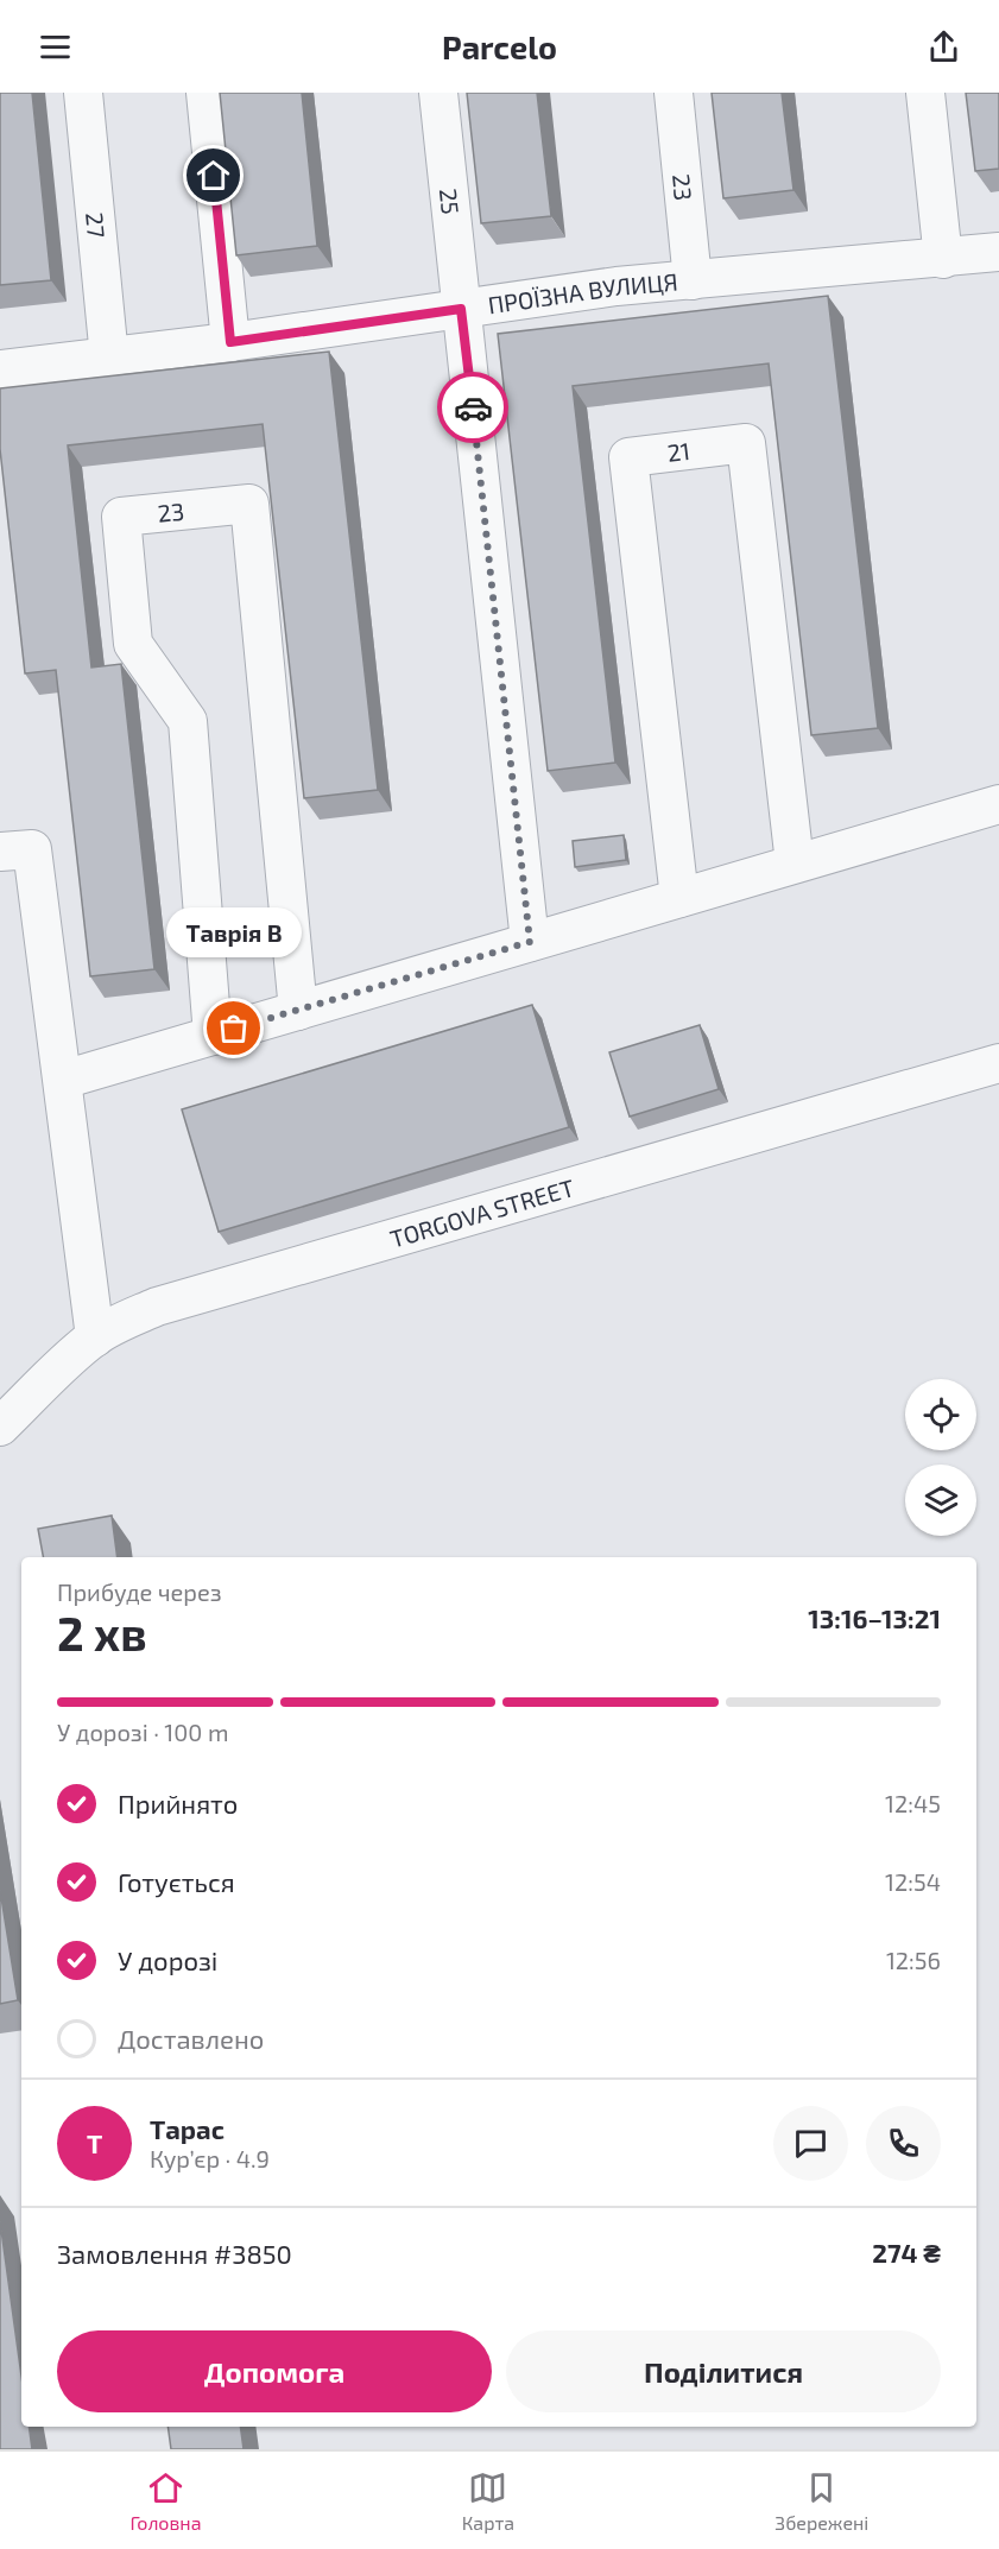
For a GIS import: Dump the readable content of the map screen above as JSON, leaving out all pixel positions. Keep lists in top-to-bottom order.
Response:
{
  "streets": {
    "street": [
      "23",
      "25",
      "27",
      "ПРОЇЗНА ВУЛИЦЯ",
      "21",
      "TORGOVA STREET"
    ]
  },
  "crossings": [
    ["23", "ПРОЇЗНА ВУЛИЦЯ"],
    ["25", "ПРОЇЗНА ВУЛИЦЯ"],
    ["27", "ПРОЇЗНА ВУЛИЦЯ"]
  ],
  "places": ["Таврія В"],
  "page": {
    "header": "Parcelo",
    "bubble": "Таврія В",
    "heading": ["2 хв", "Прибуде через", "13:16–13:21"],
    "panel": [
      "Тарас",
      "Кур’єр · 4.9",
      "Замовлення #3850",
      "274 ₴"
    ],
    "bar": "У дорозі · 100 m",
    "list": [
      ["Прийнято", "12:45"],
      ["Готується", "12:54"],
      ["У дорозі", "12:56"],
      "Доставлено"
    ],
    "round": "Т",
    "buttons": ["Допомога", "Поділитися"],
    "tabs": ["Головна", "Карта", "Збережені"]
  }
}
